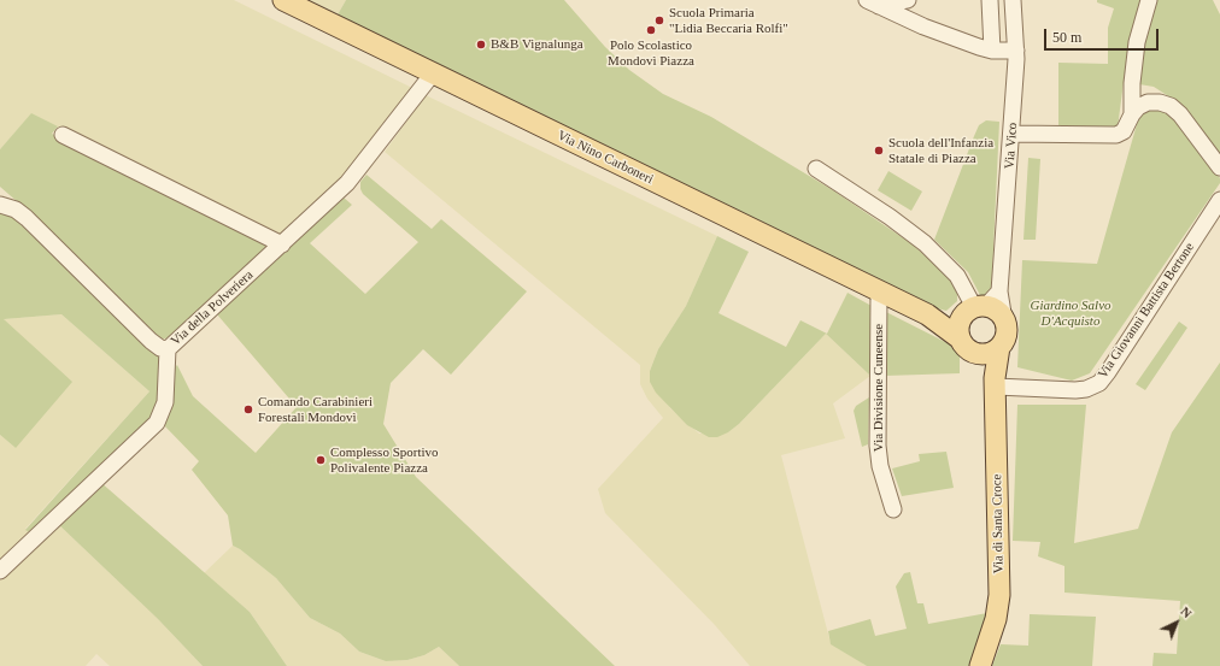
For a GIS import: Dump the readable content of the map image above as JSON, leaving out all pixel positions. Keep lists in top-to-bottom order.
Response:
{
  "streets": {
    "main road": ["Via Nino Carboneri", "Via di Santa Croce"],
    "street": [
      "Via Vico",
      "Via della Polveriera",
      "Via Giovanni Battista Bertone",
      "Via Divisione Cuneense"
    ]
  },
  "crossings": [
    ["Via Vico", "Via Nino Carboneri"],
    ["Via Vico", "Via di Santa Croce"],
    ["Via Nino Carboneri", "Via della Polveriera"],
    ["Via Nino Carboneri", "Via Divisione Cuneense"],
    ["Via Nino Carboneri", "Via di Santa Croce"],
    ["Via Giovanni Battista Bertone", "Via di Santa Croce"]
  ],
  "parks": ["Giardino Salvo D'Acquisto"],
  "places": [
    "Scuola Primaria \"Lidia Beccaria Rolfi\"",
    "Polo Scolastico Mondovì Piazza",
    "B&B Vignalunga",
    "Scuola dell'Infanzia Statale di Piazza",
    "Comando Carabinieri Forestali Mondovì",
    "Complesso Sportivo Polivalente Piazza"
  ],
  "scale_bar": "50 m",
  "north": "top right"
}
